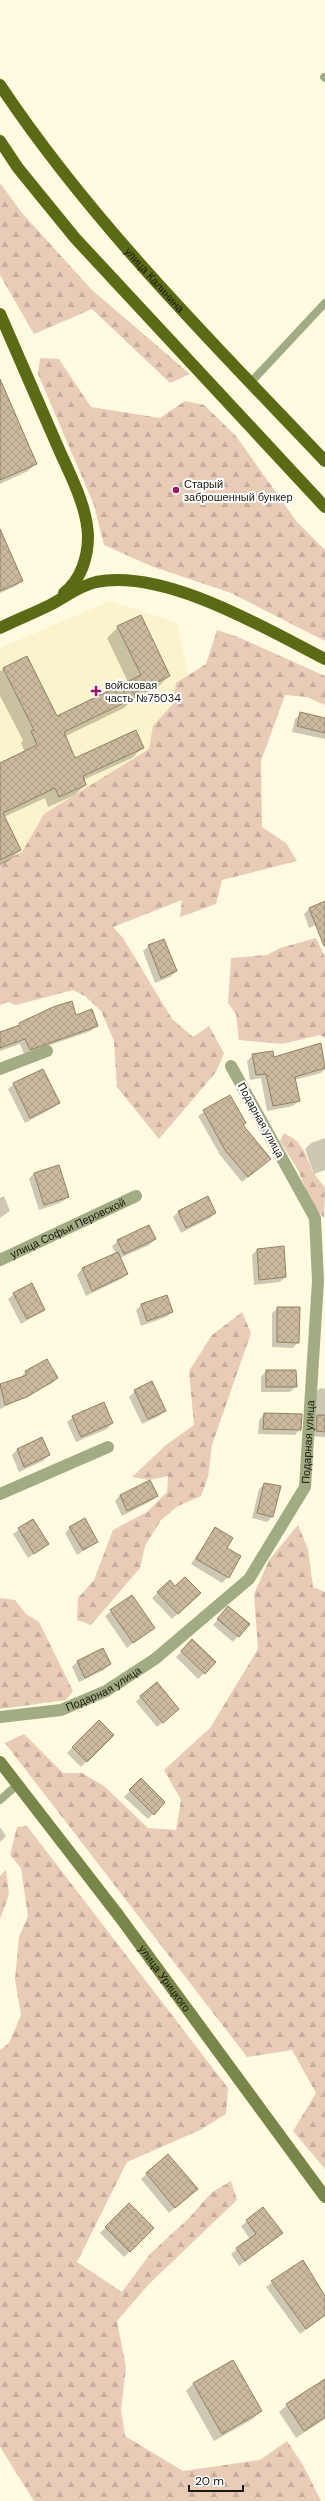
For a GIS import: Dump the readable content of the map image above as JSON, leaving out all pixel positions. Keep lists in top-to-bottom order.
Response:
{
  "streets": {
    "main road": ["улица Калинина", "улица Урицкого"],
    "street": ["Подарная улица", "улица Софьи Перовской"]
  },
  "places": {
    "other": ["Старый заброшенный бункер"],
    "health": ["войсковая часть №75034"]
  },
  "scale_bar": "20 m"
}
